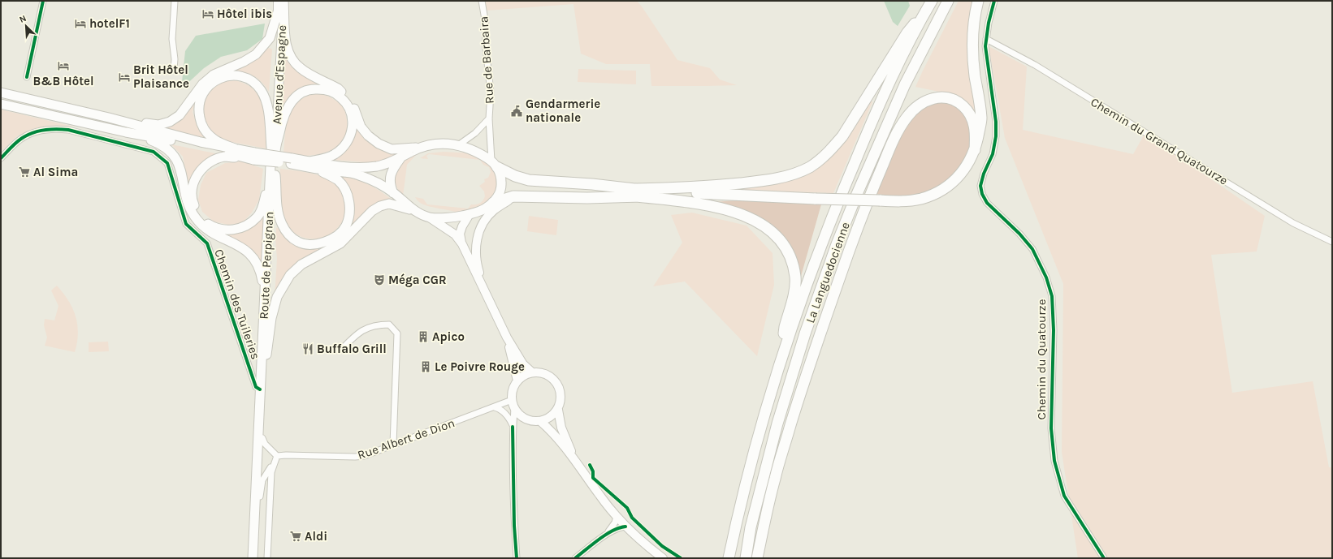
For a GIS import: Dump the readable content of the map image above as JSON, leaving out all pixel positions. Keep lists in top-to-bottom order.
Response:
{
  "streets": {
    "highway": ["La Languedocienne"],
    "main road": ["Route de Perpignan"],
    "street": [
      "Rue de Barbaira",
      "Avenue d'Espagne",
      "Chemin du Grand Quatourze",
      "Chemin des Tuileries",
      "Chemin du Quatourze",
      "Rue Albert de Dion"
    ]
  },
  "crossings": [
    ["Avenue d'Espagne", "Route de Perpignan"],
    ["Chemin du Grand Quatourze", "Chemin du Quatourze"],
    ["Route de Perpignan", "Chemin des Tuileries"]
  ],
  "places": {
    "hotel": [
      "Hôtel ibis",
      "hotelF1",
      "B&B Hôtel",
      "Brit Hôtel Plaisance"
    ],
    "public building": ["Gendarmerie nationale"],
    "supermarket": ["Al Sima", "Aldi"],
    "theatre": ["Méga CGR"],
    "building": ["Apico", "Le Poivre Rouge"],
    "restaurant": ["Buffalo Grill"]
  },
  "north": "top left"
}
